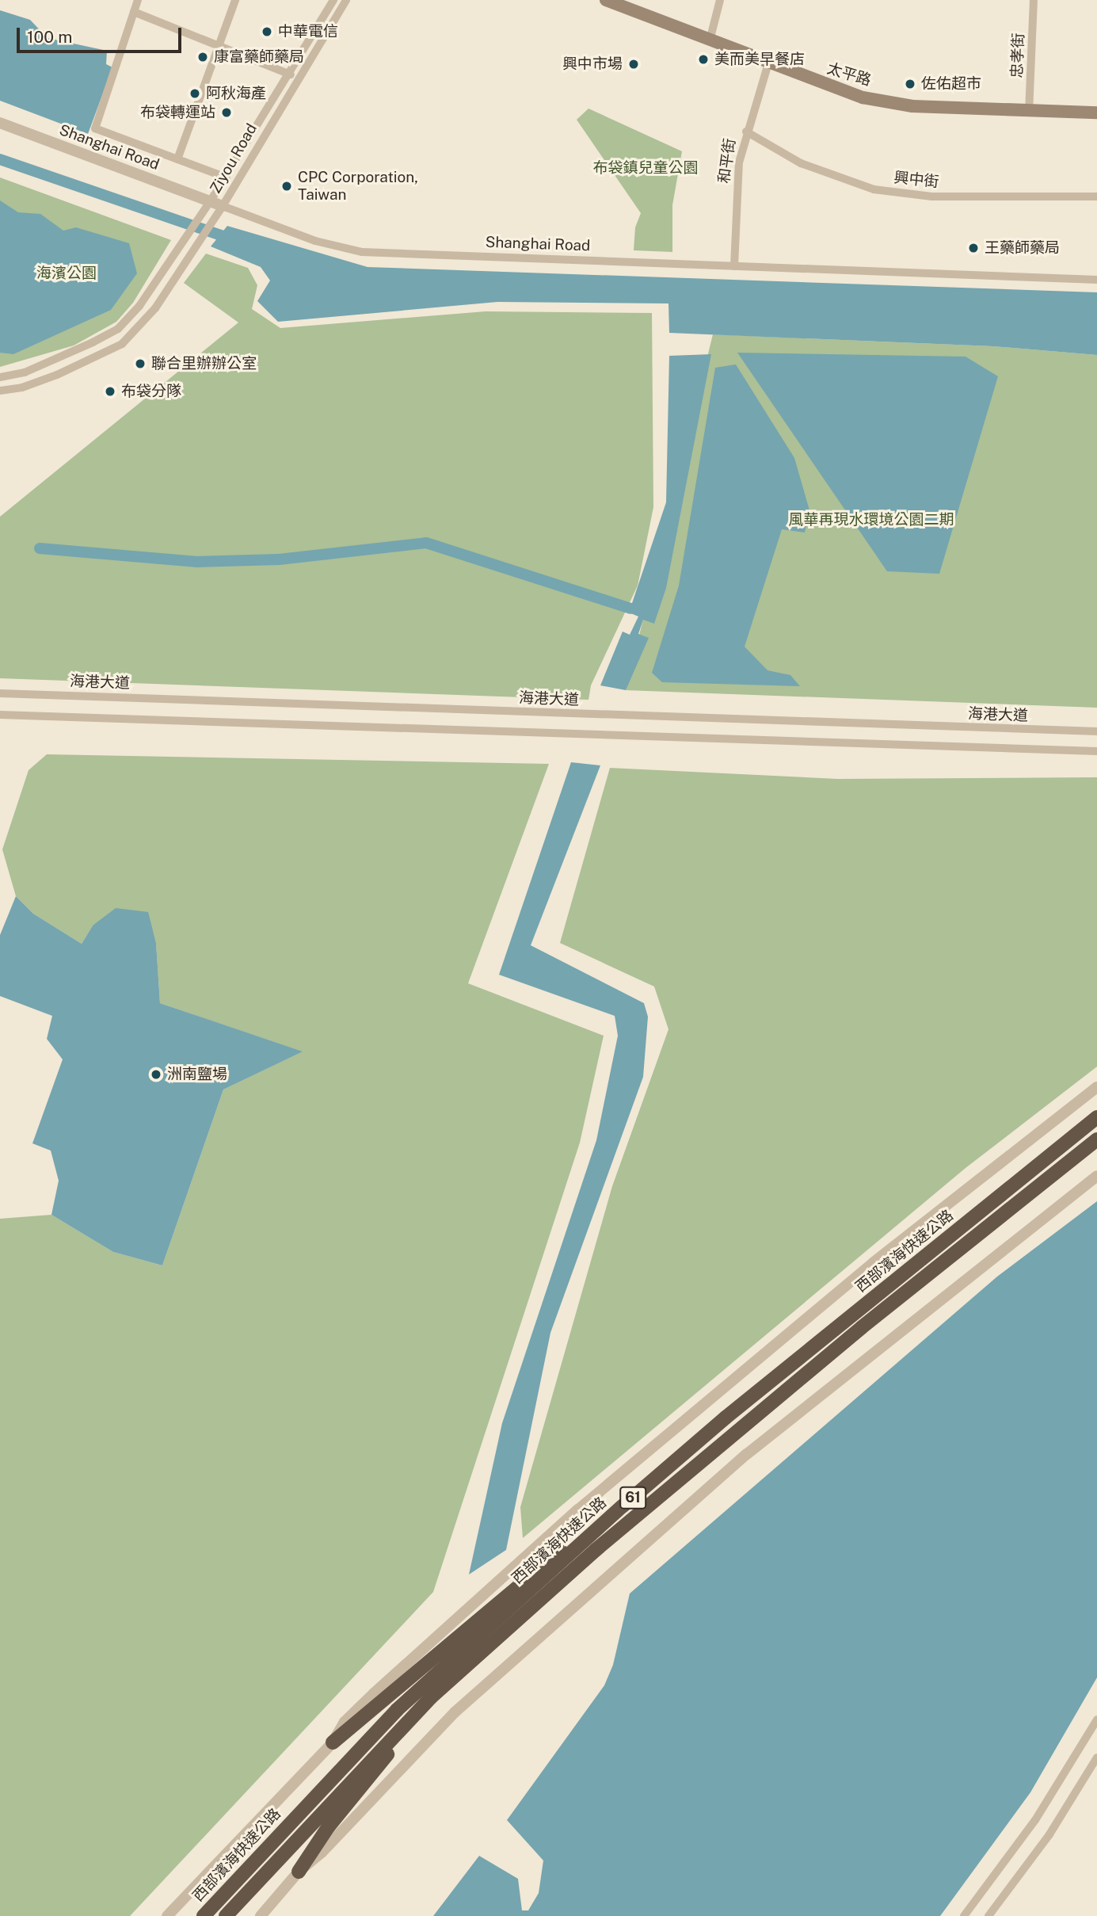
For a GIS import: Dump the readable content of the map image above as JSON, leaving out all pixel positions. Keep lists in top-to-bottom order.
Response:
{
  "streets": {
    "highway": ["西部濱海快速公路", "61"],
    "main road": ["太平路"],
    "street": [
      "忠孝街",
      "Shanghai Road",
      "Ziyou Road",
      "和平街",
      "興中街",
      "海港大道"
    ]
  },
  "crossings": [
    ["忠孝街", "太平路"],
    ["太平路", "和平街"],
    ["Shanghai Road", "Ziyou Road"],
    ["Shanghai Road", "和平街"],
    ["和平街", "興中街"]
  ],
  "parks": ["布袋鎮兒童公園", "海濱公園", "風華再現水環境公園二期"],
  "places": [
    "中華電信",
    "康富藥師藥局",
    "美而美早餐店",
    "興中市場",
    "佐佑超市",
    "阿秋海產",
    "布袋轉運站",
    "CPC Corporation, Taiwan",
    "王藥師藥局",
    "聯合里辦辦公室",
    "布袋分隊",
    "洲南鹽場"
  ],
  "scale_bar": "100 m"
}
